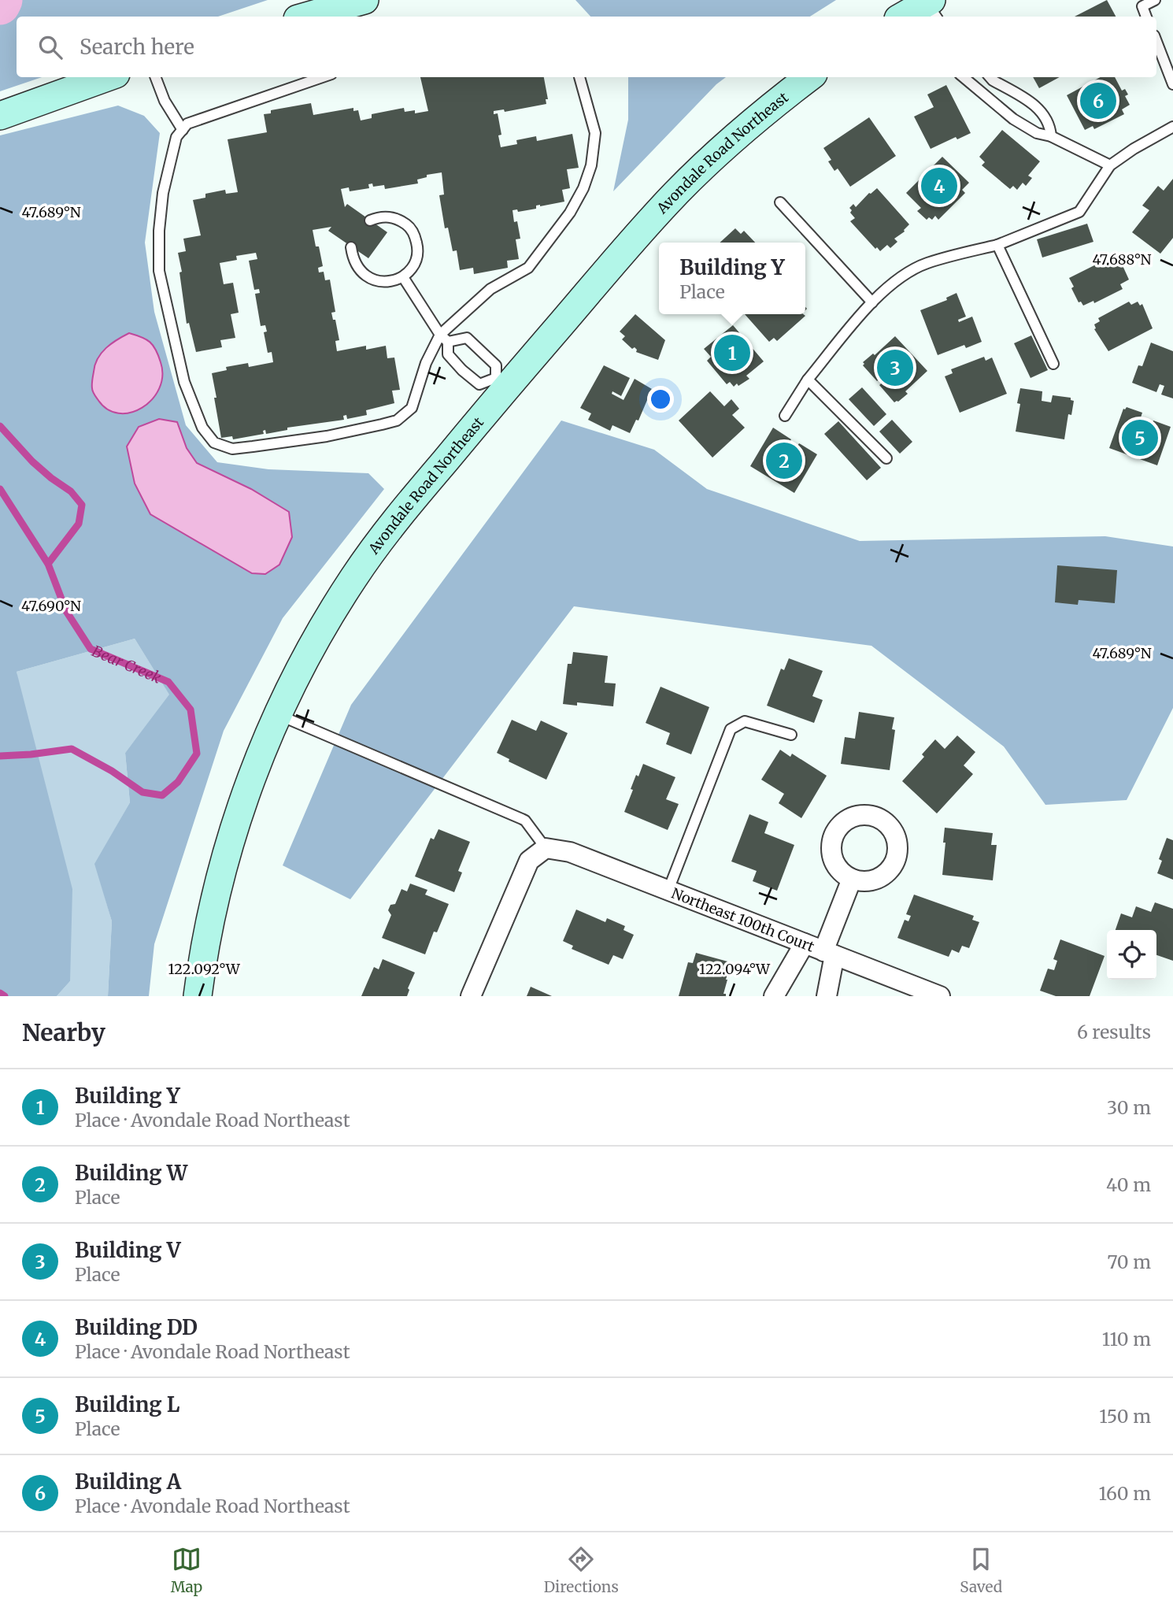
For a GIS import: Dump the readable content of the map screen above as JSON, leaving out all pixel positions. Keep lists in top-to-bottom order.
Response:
{
  "streets": {
    "main road": ["Avondale Road Northeast"],
    "street": ["Northeast 100th Court"]
  },
  "water": ["Bear Creek"],
  "page": {
    "search": "Search here",
    "pins": [
      "6",
      "4",
      "1",
      "3",
      "5",
      "2"
    ],
    "popup": ["Building Y", "Place"],
    "heading": ["Nearby", "6 results"],
    "list": [
      {
        "mark": "1",
        "name": "Building Y",
        "note": "Place · Avondale Road Northeast",
        "value": "30 m"
      },
      {
        "mark": "2",
        "name": "Building W",
        "note": "Place",
        "value": "40 m"
      },
      {
        "mark": "3",
        "name": "Building V",
        "note": "Place",
        "value": "70 m"
      },
      {
        "mark": "4",
        "name": "Building DD",
        "note": "Place · Avondale Road Northeast",
        "value": "110 m"
      },
      {
        "mark": "5",
        "name": "Building L",
        "note": "Place",
        "value": "150 m"
      },
      {
        "mark": "6",
        "name": "Building A",
        "note": "Place · Avondale Road Northeast",
        "value": "160 m"
      }
    ],
    "nav": ["Map", "Directions", "Saved"]
  },
  "coordinates": [
    "47.689°N",
    "47.688°N",
    "47.690°N",
    "122.092°W",
    "122.094°W"
  ]
}
